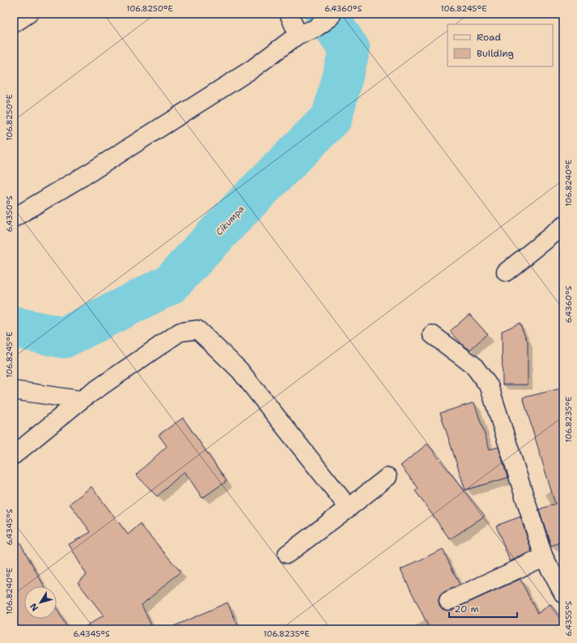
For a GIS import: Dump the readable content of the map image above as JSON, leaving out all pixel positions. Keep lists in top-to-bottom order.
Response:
{
  "water": ["Cikumpa"],
  "legend": ["Road", "Building"],
  "scale_bar": "20 m",
  "north": "bottom left",
  "coordinates": [
    "106.8250°E",
    "6.4360°S",
    "106.8245°E",
    "106.8240°E",
    "6.4350°S",
    "106.8235°E",
    "6.4345°S",
    "6.4355°S"
  ]
}
